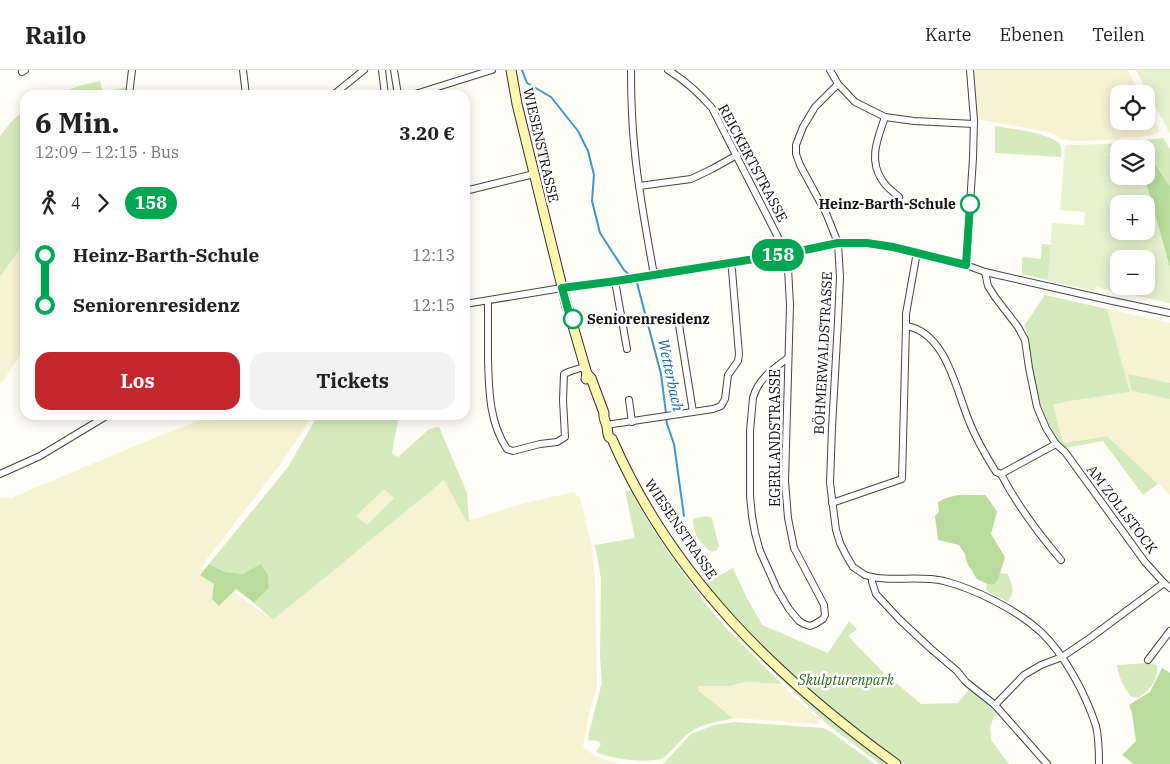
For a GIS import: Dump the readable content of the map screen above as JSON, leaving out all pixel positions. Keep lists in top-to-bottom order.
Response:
{
  "streets": {
    "main road": ["WIESENSTRASSE"],
    "street": [
      "REICKERTSTRASSE",
      "BÖHMERWALDSTRASSE",
      "EGERLANDSTRASSE",
      "AM ZOLLSTOCK"
    ]
  },
  "crossings": [
    ["REICKERTSTRASSE", "EGERLANDSTRASSE"]
  ],
  "water": ["Wetterbach"],
  "parks": ["Skulpturenpark"],
  "places": ["Heinz-Barth-Schule", "Seniorenresidenz"],
  "lines": ["bus line 158"],
  "page": {
    "header": "Railo",
    "nav": ["Karte", "Ebenen", "Teilen"],
    "on_map": "158",
    "map_buttons": ["+", "−"],
    "heading": ["6 Min.", "12:09 – 12:15 · Bus", "3.20 €"],
    "legs": ["4", "158"],
    "list": [
      {
        "name": "Heinz-Barth-Schule",
        "value": "12:13"
      },
      {
        "name": "Seniorenresidenz",
        "value": "12:15"
      }
    ],
    "buttons": ["Los", "Tickets"]
  }
}
